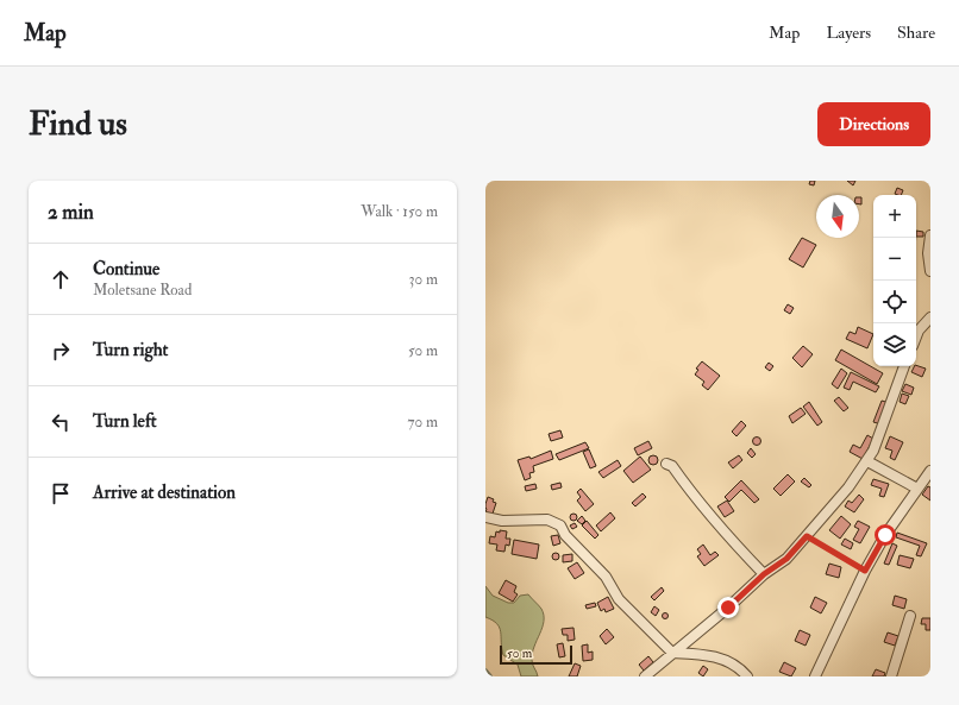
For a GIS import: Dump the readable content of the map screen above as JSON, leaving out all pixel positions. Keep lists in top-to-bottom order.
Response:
{
  "scale_bar": "50 m",
  "north": "bottom",
  "page": {
    "header": "Map",
    "nav": ["Map", "Layers", "Share"],
    "buttons": "Directions",
    "title": "Find us",
    "heading": ["2 min", "Walk · 150 m"],
    "map_buttons": ["+", "−"],
    "list": [
      ["Continue", "Moletsane Road", "30 m"],
      ["Turn right", "50 m"],
      ["Turn left", "70 m"],
      "Arrive at destination"
    ],
    "scale": "50 m"
  }
}
